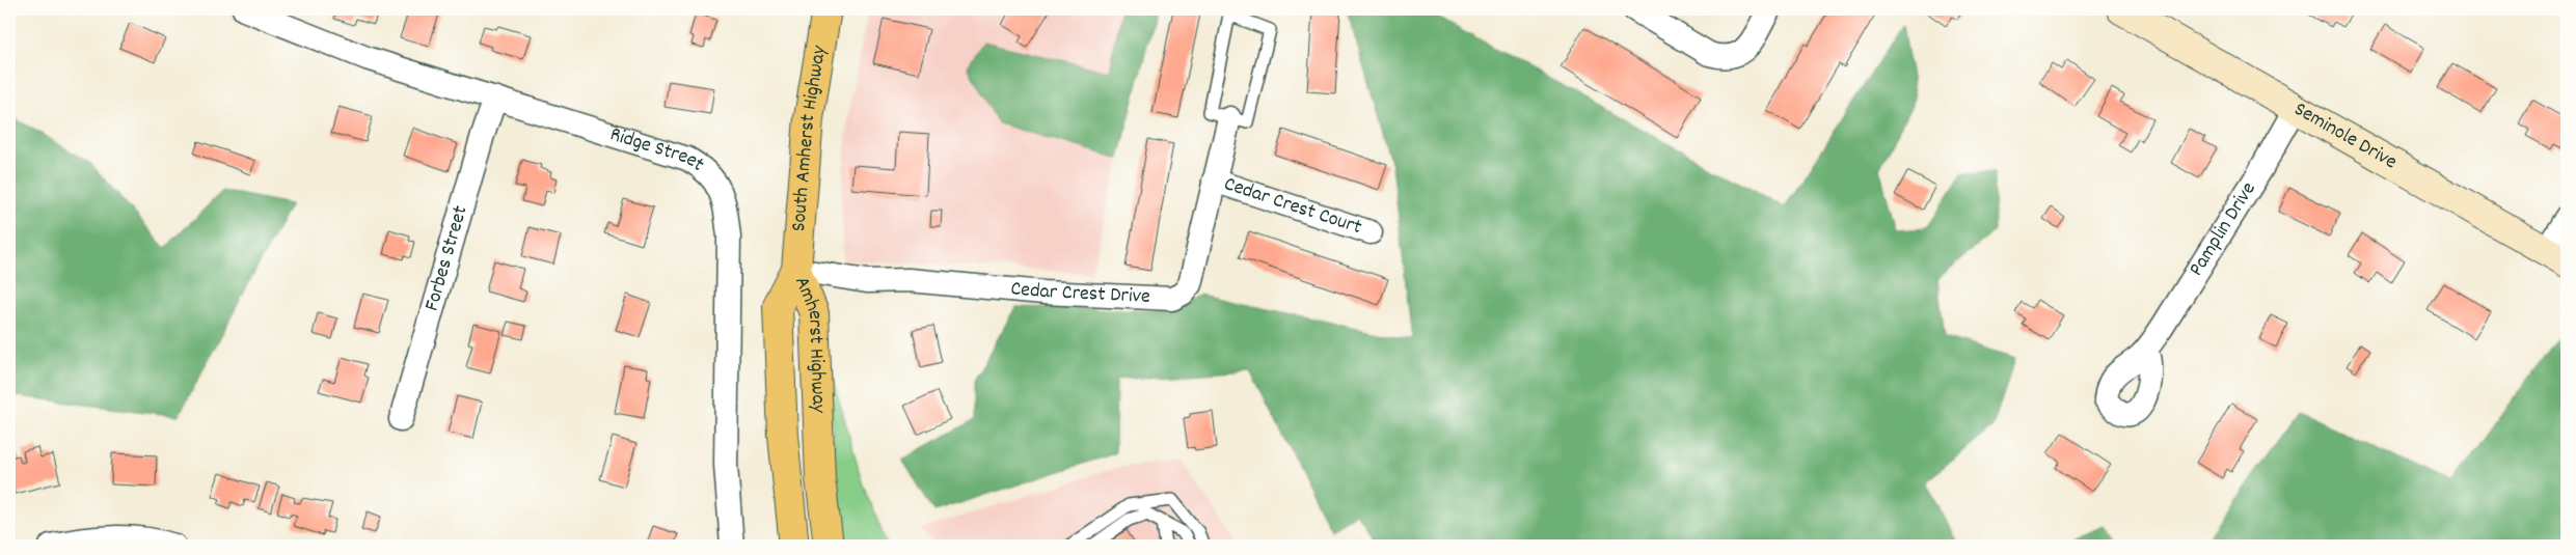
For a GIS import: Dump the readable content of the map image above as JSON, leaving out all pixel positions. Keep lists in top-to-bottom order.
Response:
{
  "streets": {
    "main road": ["South Amherst Highway", "Amherst Highway"],
    "street": [
      "Seminole Drive",
      "Ridge Street",
      "Cedar Crest Court",
      "Pamplin Drive",
      "Forbes Street",
      "Cedar Crest Drive"
    ]
  },
  "crossings": [
    ["Seminole Drive", "Pamplin Drive"],
    ["South Amherst Highway", "Cedar Crest Drive"],
    ["South Amherst Highway", "Amherst Highway"],
    ["Ridge Street", "Forbes Street"],
    ["Cedar Crest Court", "Cedar Crest Drive"],
    ["Cedar Crest Drive", "Amherst Highway"]
  ]
}
